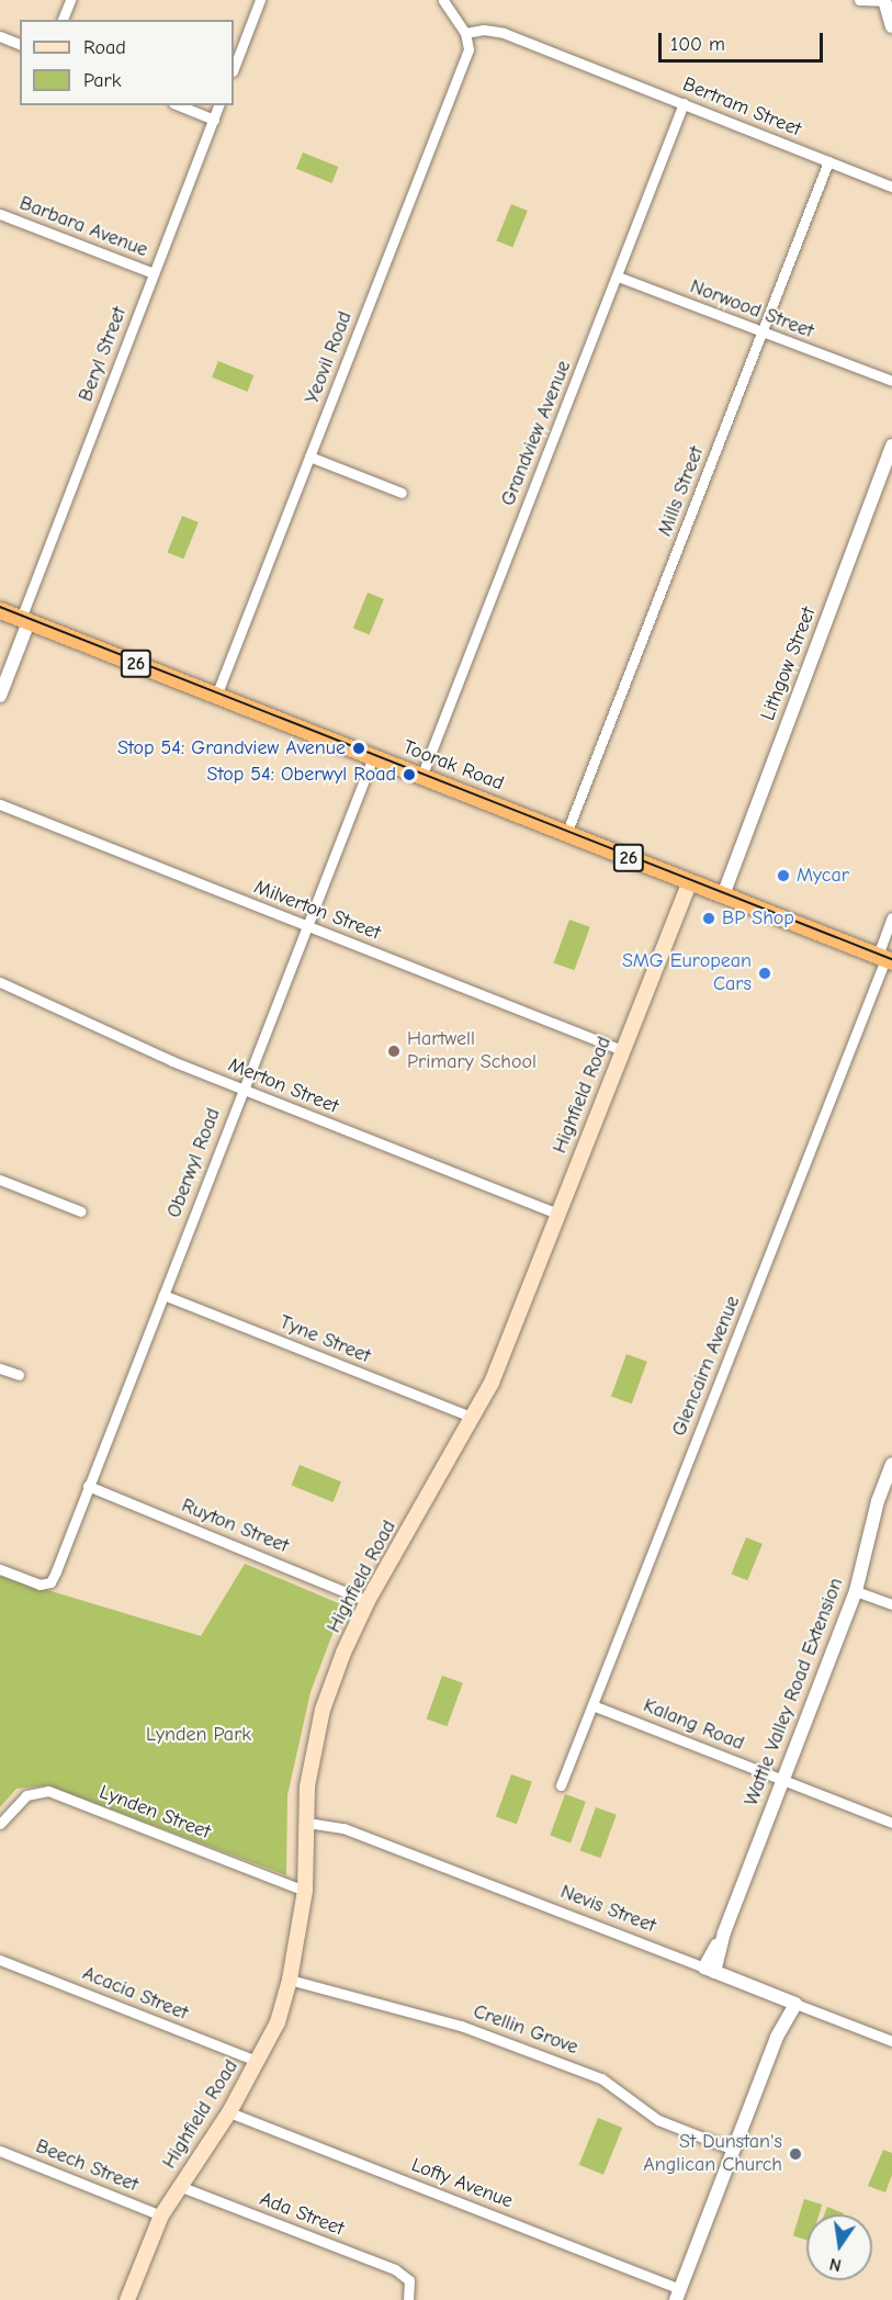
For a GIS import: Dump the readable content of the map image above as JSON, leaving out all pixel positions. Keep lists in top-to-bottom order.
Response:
{
  "streets": {
    "highway": ["26", "Toorak Road"],
    "main road": ["Highfield Road"],
    "street": [
      "Bertram Street",
      "Barbara Avenue",
      "Norwood Street",
      "Beryl Street",
      "Yeovil Road",
      "Grandview Avenue",
      "Mills Street",
      "Lithgow Street",
      "Milverton Street",
      "Merton Street",
      "Oberwyl Road",
      "Tyne Street",
      "Glencairn Avenue",
      "Ruyton Street",
      "Wattle Valley Road Extension",
      "Kalang Road",
      "Lynden Street",
      "Nevis Street",
      "Acacia Street",
      "Crellin Grove",
      "Beech Street",
      "Lofty Avenue",
      "Ada Street"
    ]
  },
  "crossings": [
    ["Bertram Street", "Yeovil Road"],
    ["Bertram Street", "Grandview Avenue"],
    ["Bertram Street", "Mills Street"],
    ["Barbara Avenue", "Beryl Street"],
    ["Norwood Street", "Grandview Avenue"],
    ["Norwood Street", "Mills Street"],
    ["Beryl Street", "Toorak Road"],
    ["Yeovil Road", "Toorak Road"],
    ["Grandview Avenue", "Toorak Road"],
    ["Mills Street", "Toorak Road"],
    ["Lithgow Street", "Toorak Road"],
    ["Toorak Road", "Highfield Road"],
    ["Toorak Road", "Oberwyl Road"],
    ["Toorak Road", "Glencairn Avenue"],
    ["Milverton Street", "Highfield Road"],
    ["Milverton Street", "Oberwyl Road"],
    ["Merton Street", "Highfield Road"],
    ["Merton Street", "Oberwyl Road"],
    ["Highfield Road", "Tyne Street"],
    ["Highfield Road", "Ruyton Street"],
    ["Highfield Road", "Lynden Street"],
    ["Highfield Road", "Nevis Street"],
    ["Highfield Road", "Acacia Street"],
    ["Highfield Road", "Crellin Grove"],
    ["Highfield Road", "Beech Street"],
    ["Highfield Road", "Lofty Avenue"],
    ["Highfield Road", "Ada Street"],
    ["Oberwyl Road", "Tyne Street"],
    ["Oberwyl Road", "Ruyton Street"],
    ["Glencairn Avenue", "Kalang Road"],
    ["Wattle Valley Road Extension", "Kalang Road"],
    ["Wattle Valley Road Extension", "Nevis Street"]
  ],
  "parks": ["Lynden Park"],
  "places": [
    "Stop 54: Grandview Avenue",
    "Stop 54: Oberwyl Road",
    "Mycar",
    "BP Shop",
    "SMG European Cars",
    "Hartwell Primary School",
    "St Dunstan's Anglican Church"
  ],
  "legend": ["Road", "Park"],
  "scale_bar": "100 m",
  "north": "bottom"
}
